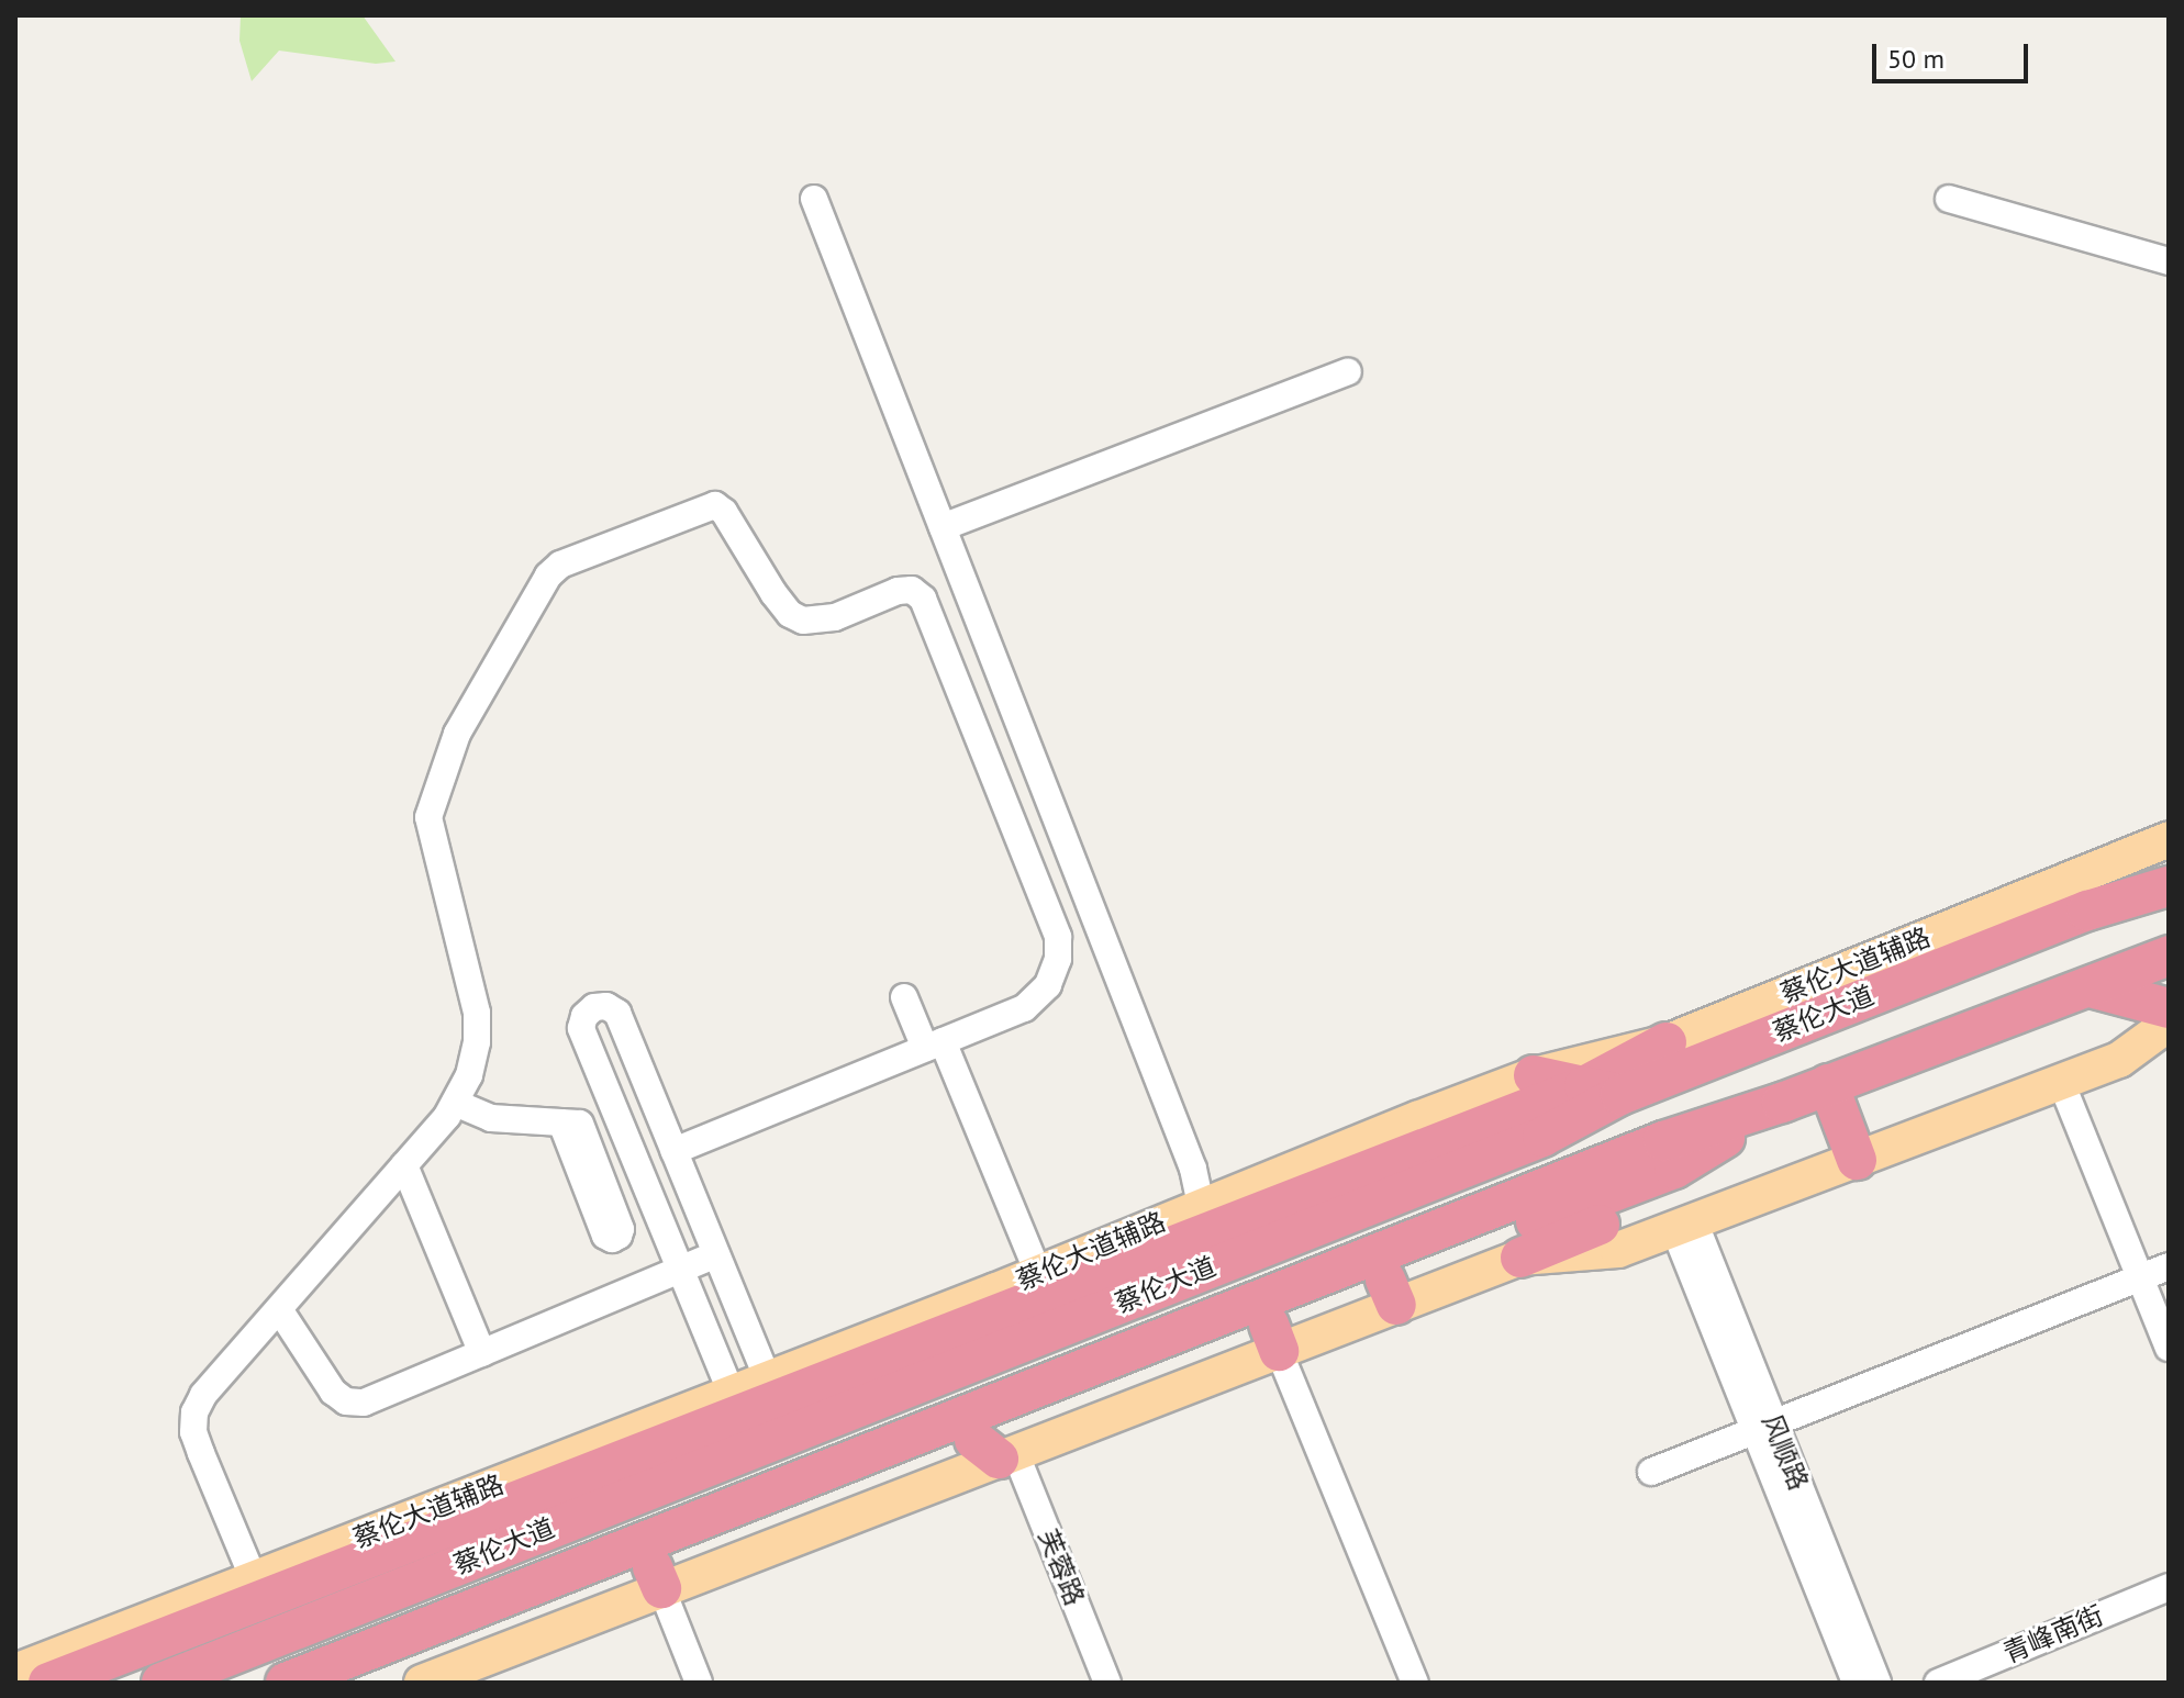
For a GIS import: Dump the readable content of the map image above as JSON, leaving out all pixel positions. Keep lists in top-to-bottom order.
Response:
{
  "streets": {
    "highway": ["蔡伦大道"],
    "main road": ["蔡伦大道辅路"],
    "street": ["风顺路", "芙蓉路", "青峰南街"]
  },
  "scale_bar": "50 m"
}
